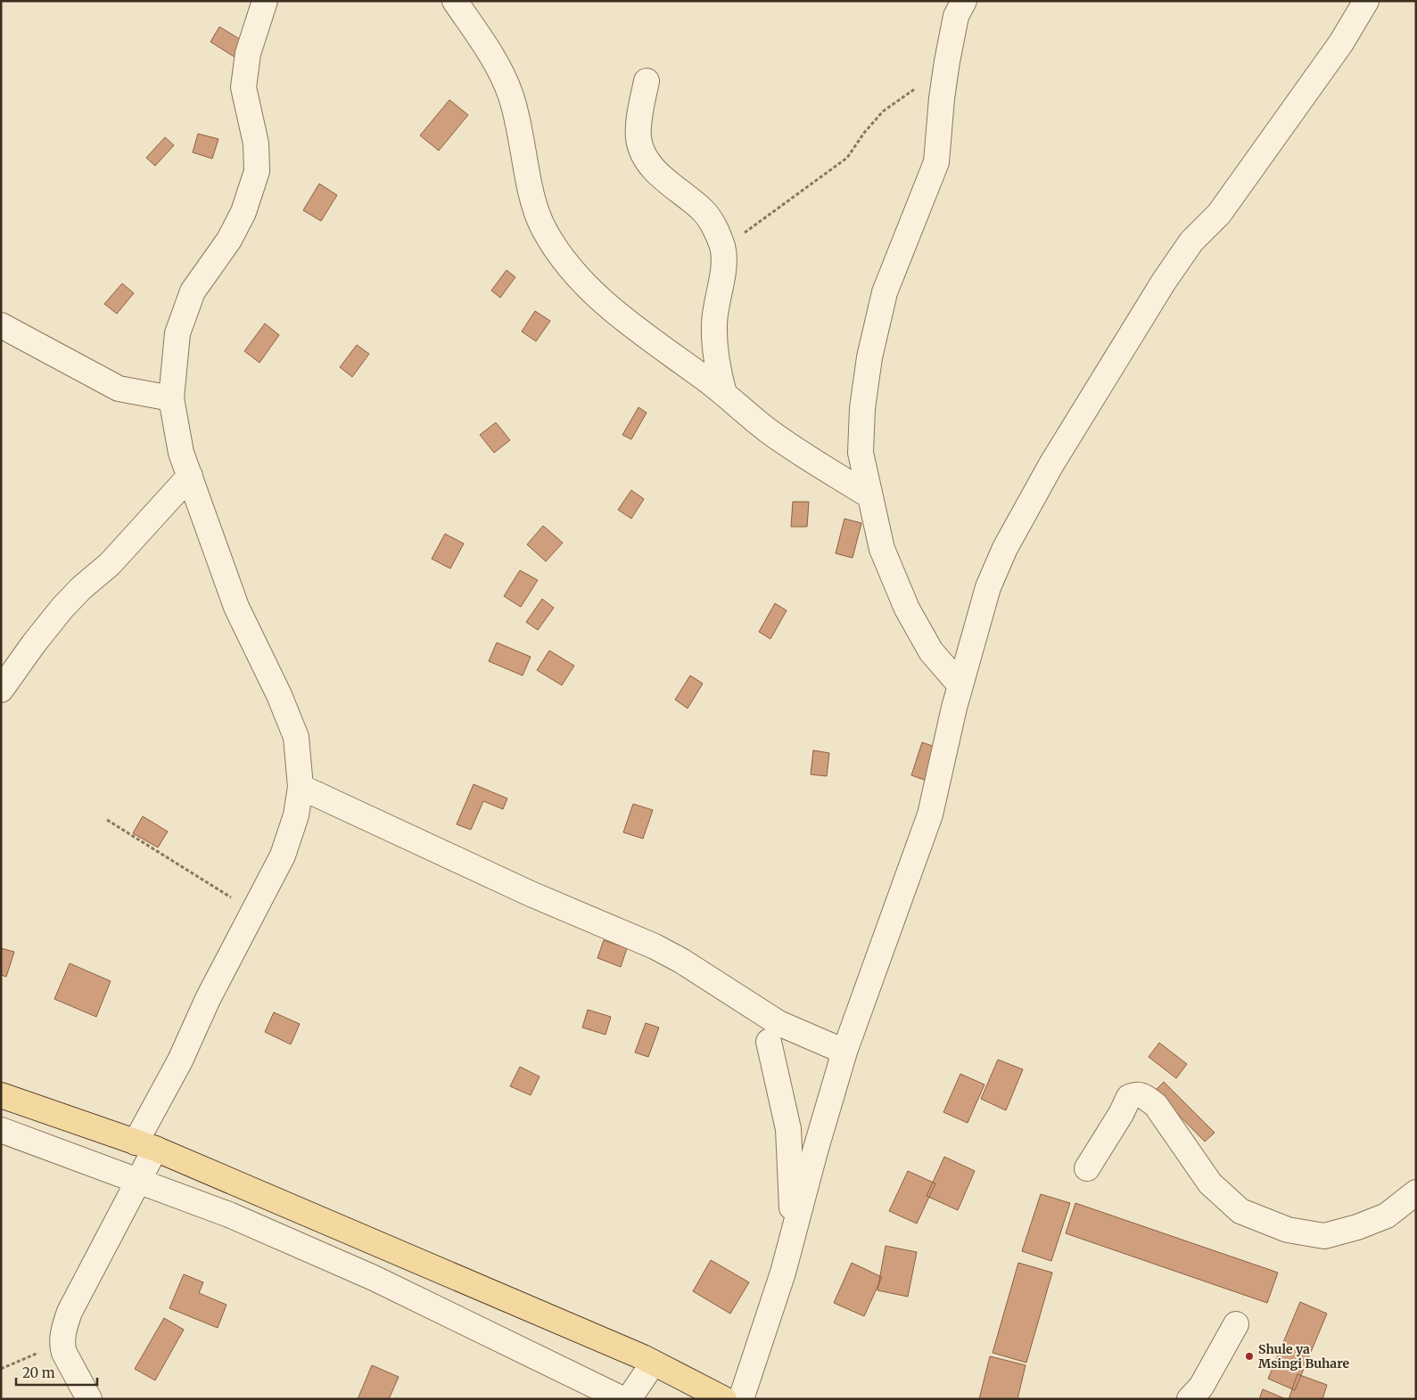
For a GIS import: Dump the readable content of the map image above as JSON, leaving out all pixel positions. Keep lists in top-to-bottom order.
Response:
{
  "places": ["Shule ya Msingi Buhare"],
  "scale_bar": "20 m"
}
